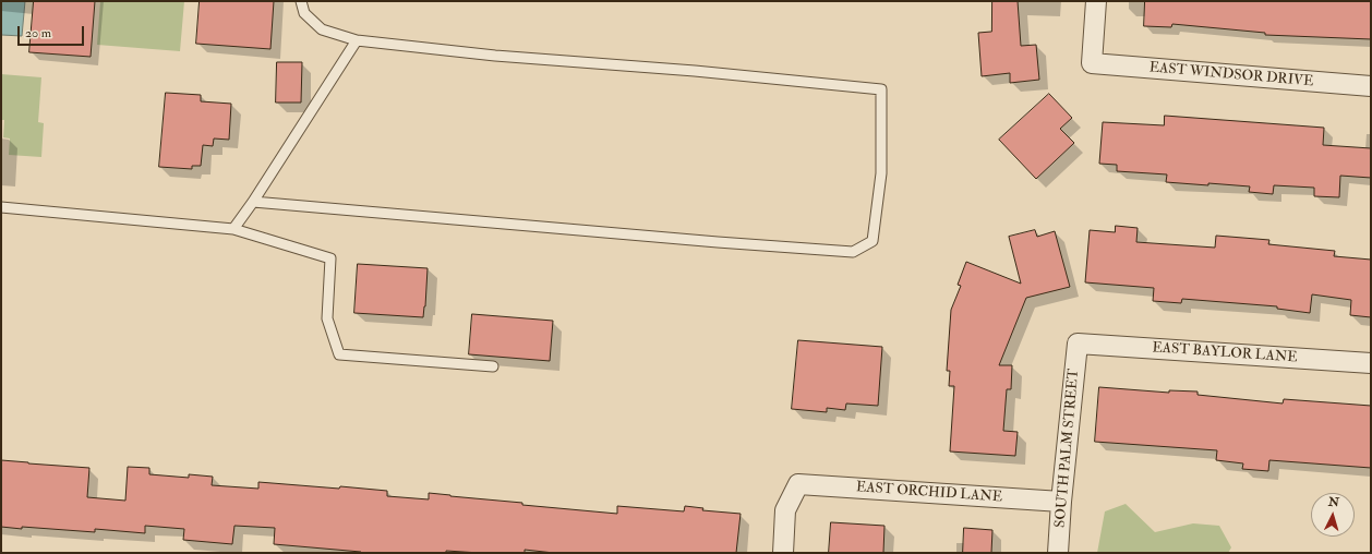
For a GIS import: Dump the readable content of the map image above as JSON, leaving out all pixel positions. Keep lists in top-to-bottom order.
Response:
{
  "streets": {
    "street": [
      "EAST WINDSOR DRIVE",
      "EAST BAYLOR LANE",
      "SOUTH PALM STREET",
      "EAST ORCHID LANE"
    ]
  },
  "crossings": [
    ["EAST BAYLOR LANE", "SOUTH PALM STREET"],
    ["SOUTH PALM STREET", "EAST ORCHID LANE"]
  ],
  "scale_bar": "20 m",
  "north": "top"
}
